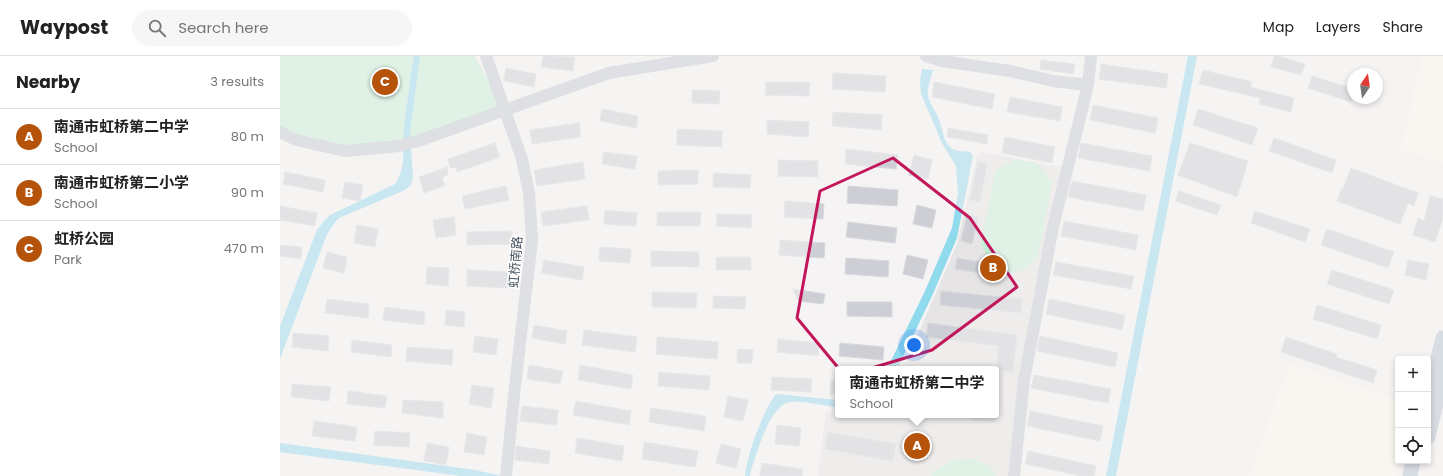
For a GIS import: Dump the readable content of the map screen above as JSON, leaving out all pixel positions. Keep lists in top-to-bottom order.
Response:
{
  "streets": {
    "street": ["虹桥南路"]
  },
  "north": "top",
  "page": {
    "header": "Waypost",
    "search": "Search here",
    "nav": ["Map", "Layers", "Share"],
    "heading": ["Nearby", "3 results"],
    "pins": ["C", "B", "A"],
    "list": [
      {
        "mark": "A",
        "name": "南通市虹桥第二中学",
        "note": "School",
        "value": "80 m"
      },
      {
        "mark": "B",
        "name": "南通市虹桥第二小学",
        "note": "School",
        "value": "90 m"
      },
      {
        "mark": "C",
        "name": "虹桥公园",
        "note": "Park",
        "value": "470 m"
      }
    ],
    "map_buttons": ["+", "−"],
    "popup": ["南通市虹桥第二中学", "School"]
  }
}
